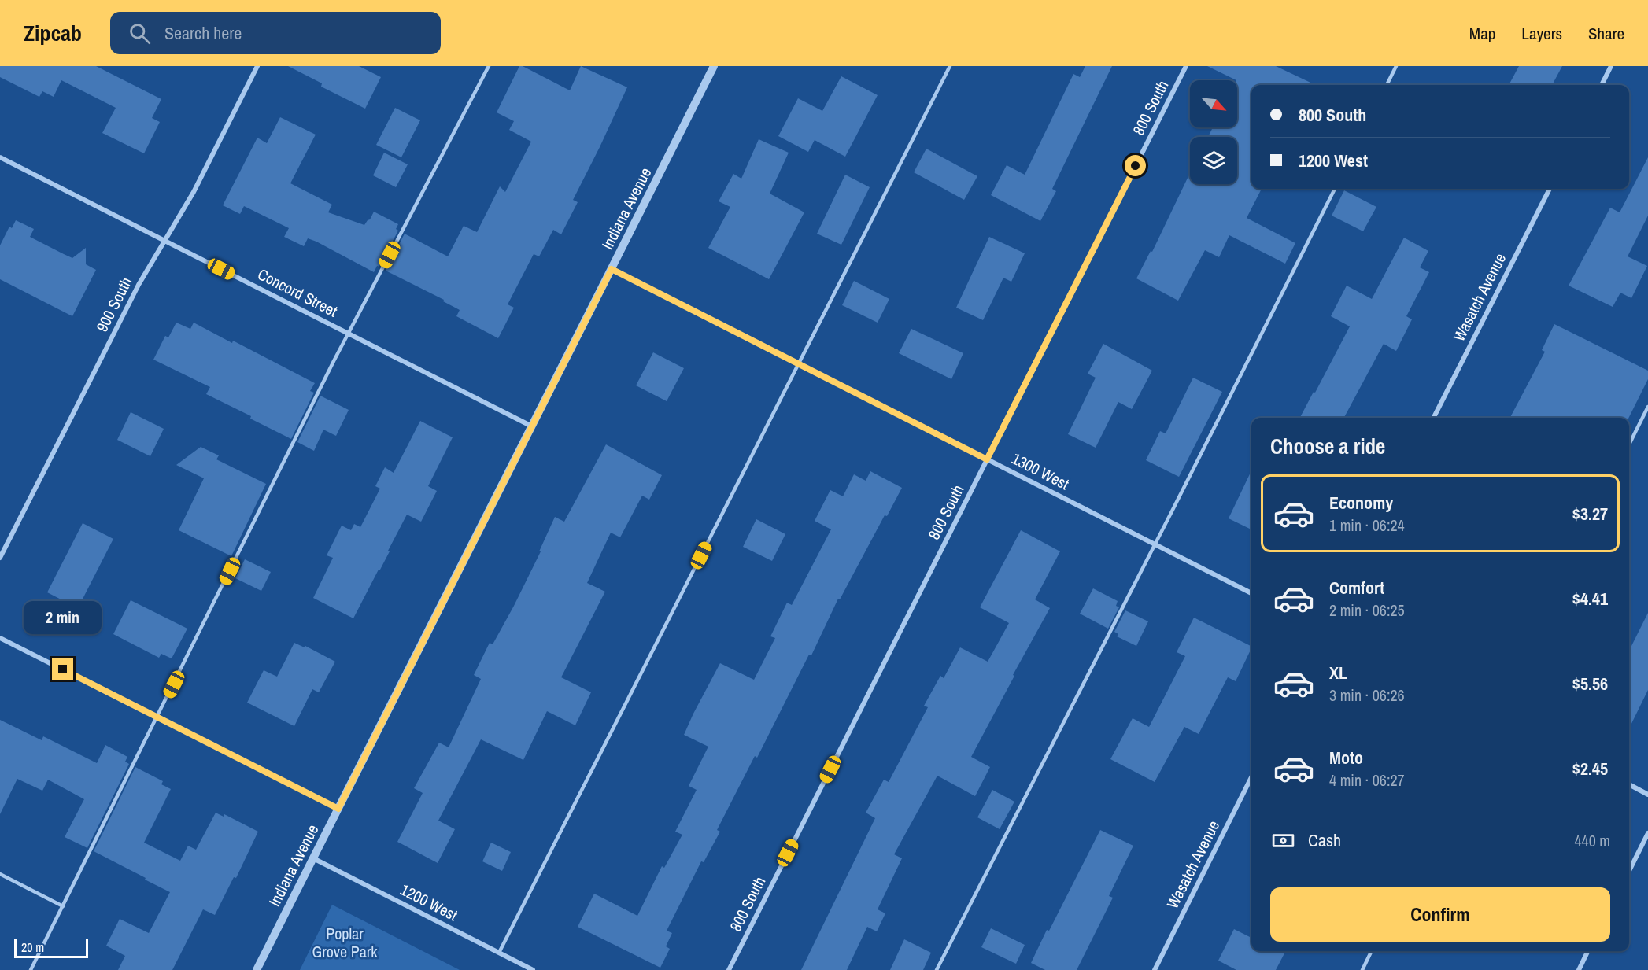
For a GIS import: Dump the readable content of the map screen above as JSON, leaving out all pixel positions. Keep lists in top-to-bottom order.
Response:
{
  "streets": {
    "street": [
      "800 South",
      "Indiana Avenue",
      "Concord Street",
      "Wasatch Avenue",
      "900 South",
      "1300 West",
      "1200 West"
    ]
  },
  "crossings": [
    ["800 South", "1300 West"],
    ["Indiana Avenue", "Concord Street"],
    ["Indiana Avenue", "1300 West"],
    ["Indiana Avenue", "1200 West"],
    ["Concord Street", "900 South"]
  ],
  "parks": ["Poplar Grove Park"],
  "scale_bar": "20 m",
  "north": "bottom right",
  "page": {
    "header": "Zipcab",
    "search": "Search here",
    "nav": ["Map", "Layers", "Share"],
    "banner": ["800 South", "1200 West"],
    "heading": "Choose a ride",
    "list": [
      {
        "name": "Economy",
        "note": "1 min · 06:24",
        "value": "$3.27"
      },
      {
        "name": "Comfort",
        "note": "2 min · 06:25",
        "value": "$4.41"
      },
      {
        "name": "XL",
        "note": "3 min · 06:26",
        "value": "$5.56"
      },
      {
        "name": "Moto",
        "note": "4 min · 06:27",
        "value": "$2.45"
      }
    ],
    "bubble": "2 min",
    "pay": ["Cash", "440 m"],
    "buttons": "Confirm",
    "scale": "20 m"
  }
}
